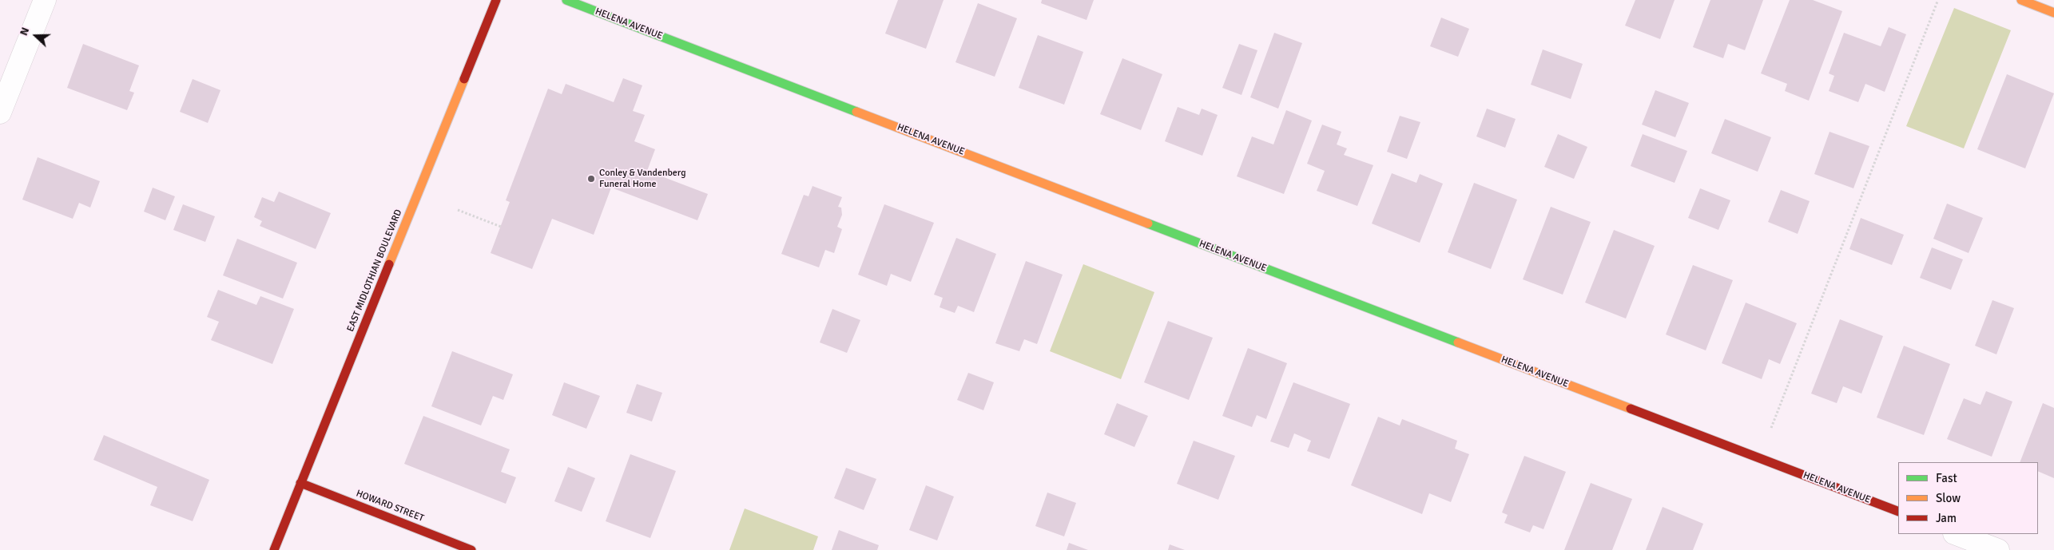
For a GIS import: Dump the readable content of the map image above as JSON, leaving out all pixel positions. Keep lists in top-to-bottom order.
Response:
{
  "streets": {
    "street": ["HELENA AVENUE", "EAST MIDLOTHIAN BOULEVARD", "HOWARD STREET"]
  },
  "crossings": [
    ["EAST MIDLOTHIAN BOULEVARD", "HOWARD STREET"]
  ],
  "places": ["Conley & Vandenberg Funeral Home"],
  "legend": ["Fast", "Slow", "Jam"],
  "north": "left"
}
